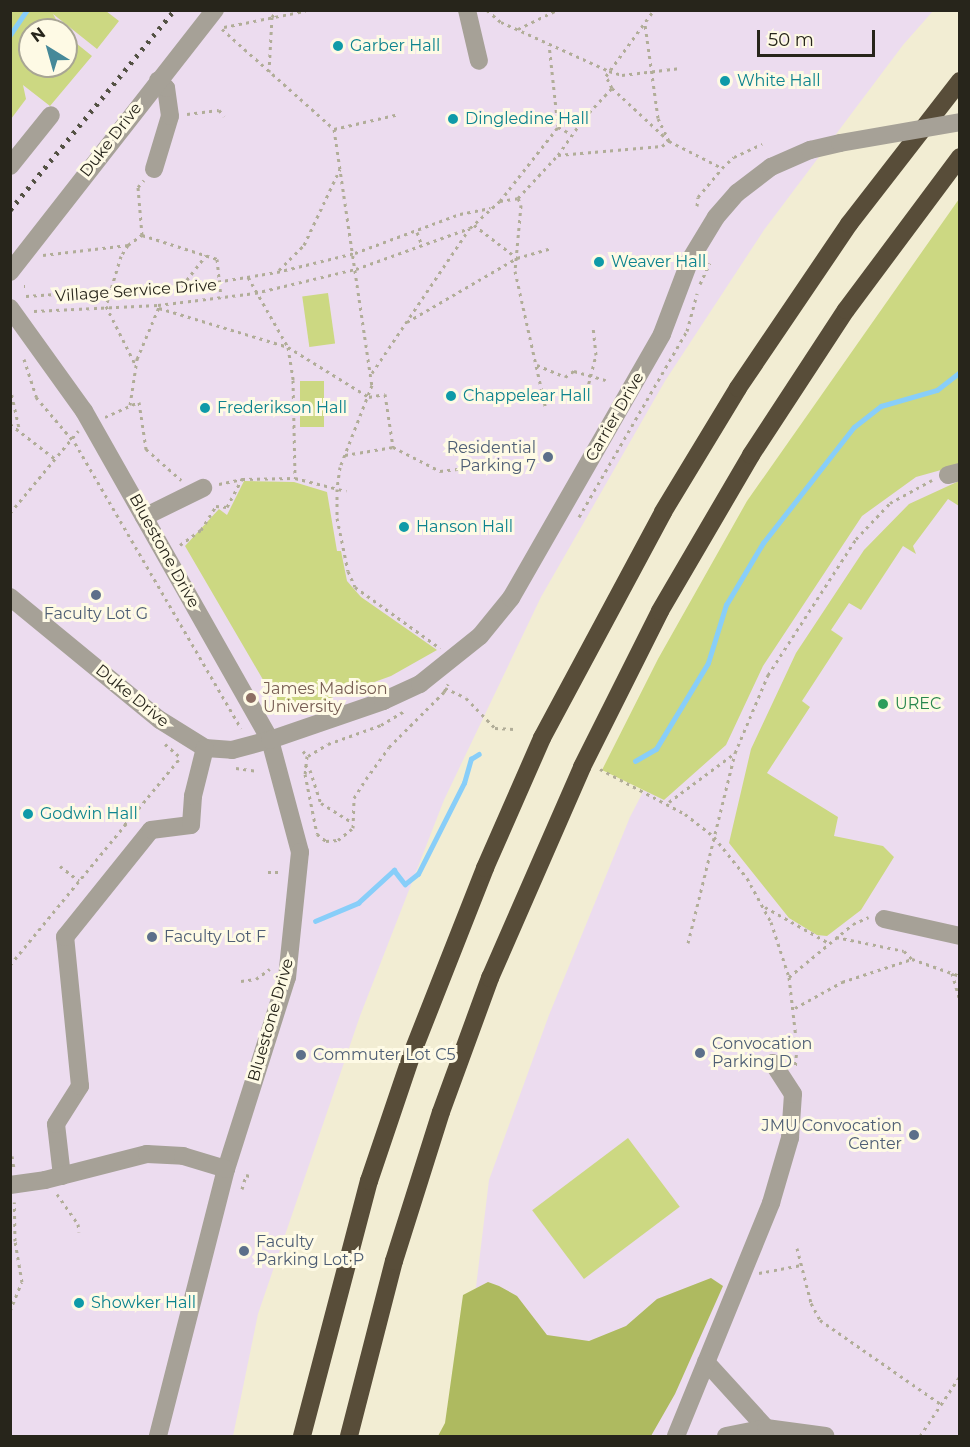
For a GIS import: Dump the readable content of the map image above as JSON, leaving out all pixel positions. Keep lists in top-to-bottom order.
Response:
{
  "streets": {
    "street": ["Duke Drive", "Carrier Drive", "Bluestone Drive"],
    "path": ["Village Service Drive"]
  },
  "crossings": [
    ["Duke Drive", "Carrier Drive"],
    ["Duke Drive", "Bluestone Drive"],
    ["Carrier Drive", "Bluestone Drive"]
  ],
  "places": [
    "Garber Hall",
    "White Hall",
    "Dingledine Hall",
    "Weaver Hall",
    "Chappelear Hall",
    "Frederikson Hall",
    "Residential Parking 7",
    "Hanson Hall",
    "Faculty Lot G",
    "James Madison University",
    "UREC",
    "Godwin Hall",
    "Faculty Lot F",
    "Convocation Parking D",
    "Commuter Lot C5",
    "JMU Convocation Center",
    "Faculty Parking Lot P",
    "Showker Hall"
  ],
  "scale_bar": "50 m",
  "north": "top left"
}
